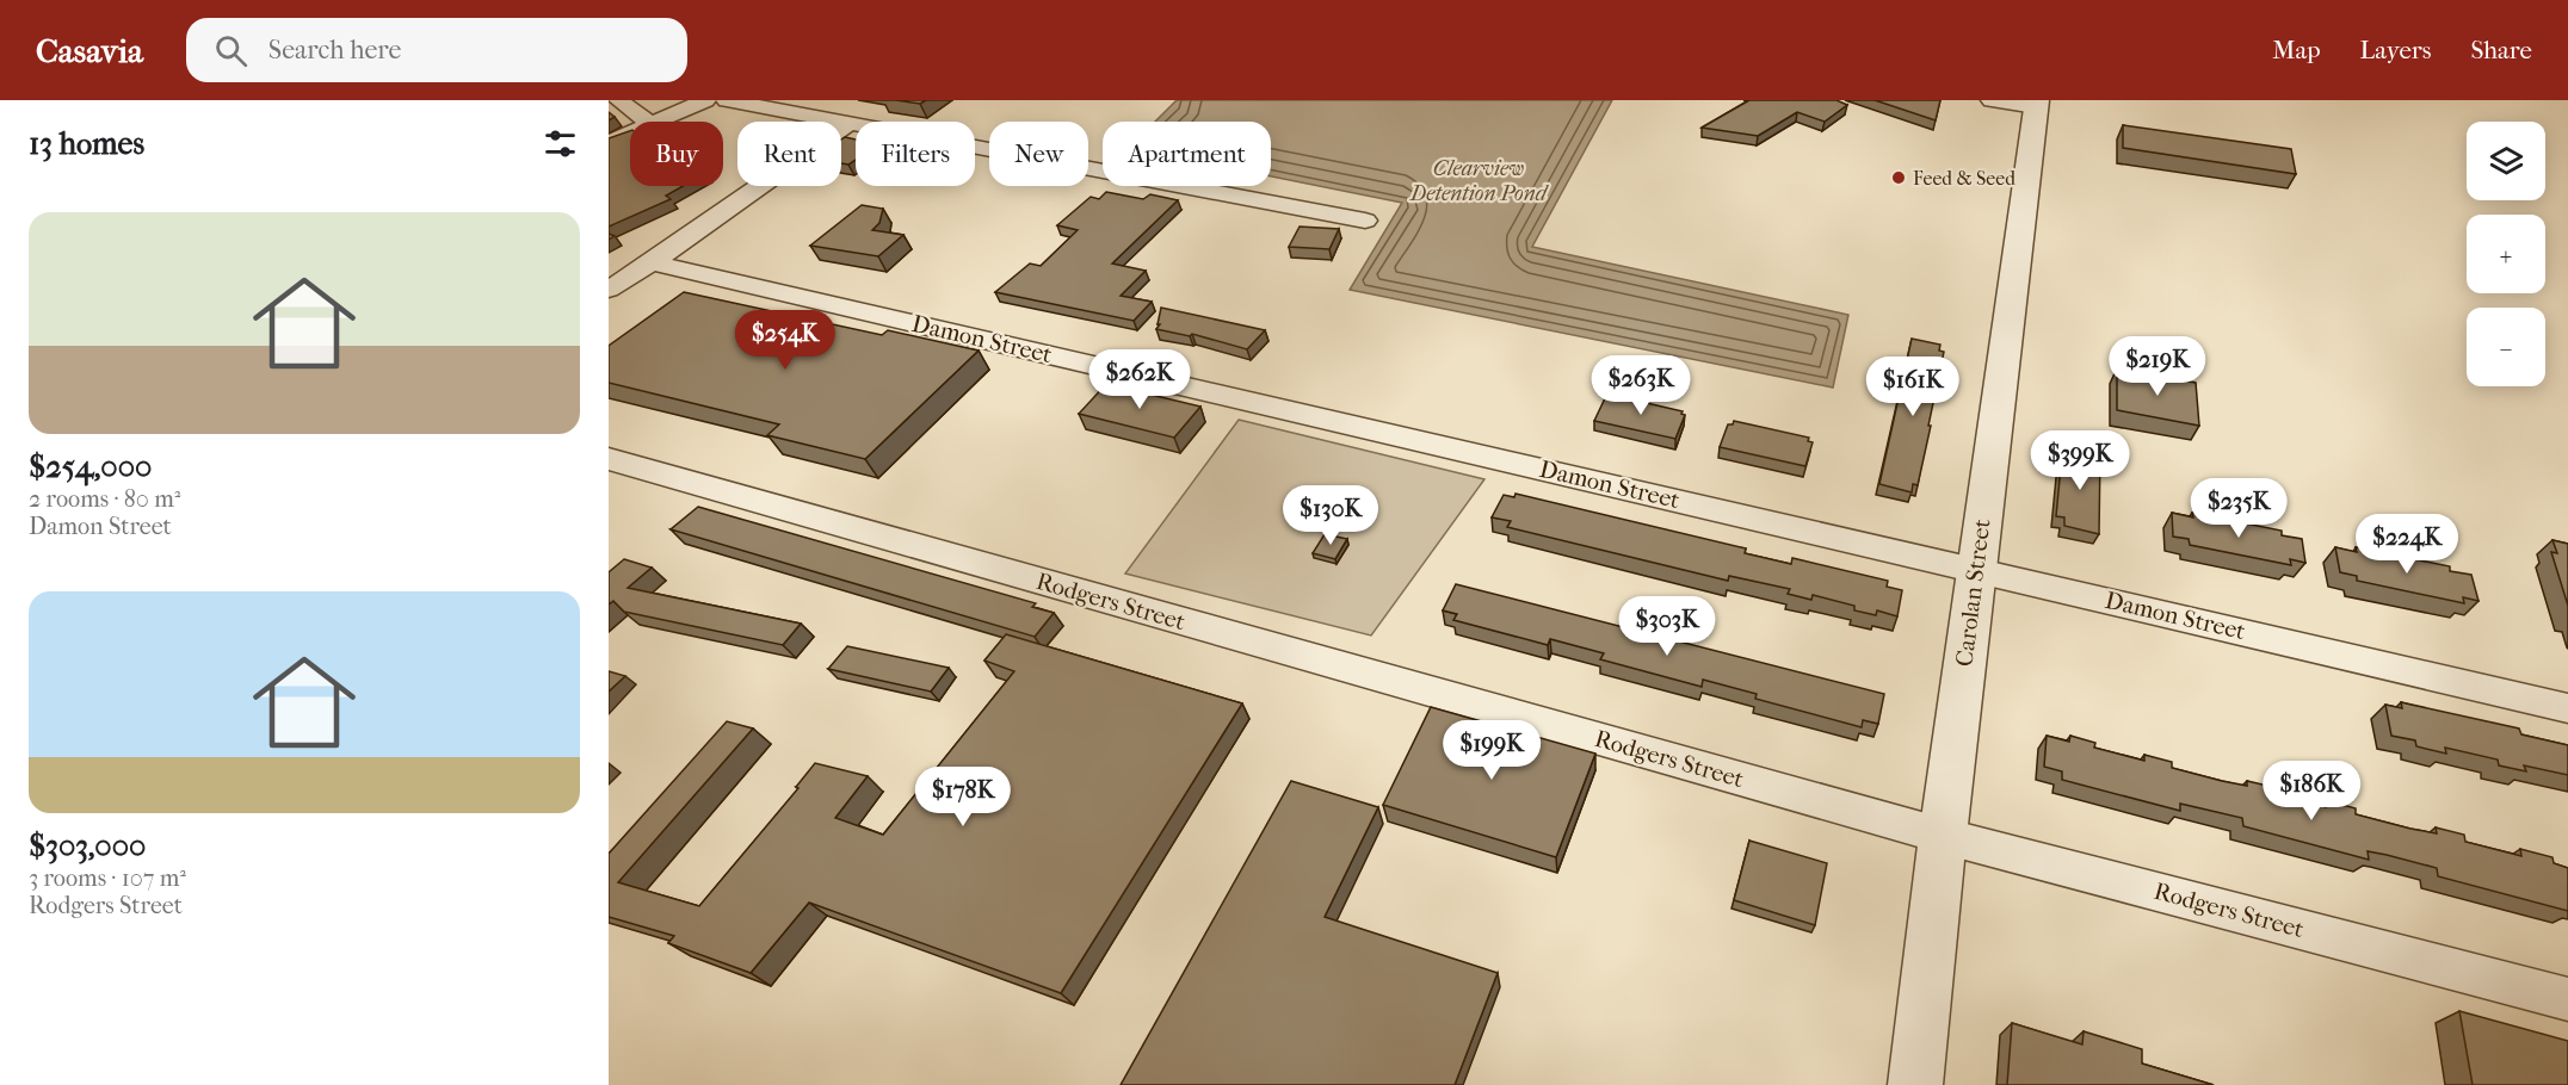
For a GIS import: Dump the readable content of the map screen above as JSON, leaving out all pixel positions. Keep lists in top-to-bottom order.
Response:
{
  "streets": {
    "street": ["Damon Street", "Carolan Street", "Rodgers Street"]
  },
  "crossings": [
    ["Damon Street", "Carolan Street"],
    ["Carolan Street", "Rodgers Street"]
  ],
  "water": ["Clearview Detention Pond"],
  "places": ["Feed & Seed"],
  "page": {
    "header": "Casavia",
    "search": "Search here",
    "nav": ["Map", "Layers", "Share"],
    "heading": "13 homes",
    "map_buttons": ["+", "−"],
    "chip": [
      "Buy",
      "Rent",
      "Filters",
      "New",
      "Apartment"
    ],
    "list": [
      {
        "name": "$254,000",
        "note": "2 rooms · 80 m² · Damon Street"
      },
      {
        "name": "$303,000",
        "note": "3 rooms · 107 m² · Rodgers Street"
      }
    ],
    "price": [
      "$254K",
      "$219K",
      "$262K",
      "$263K",
      "$161K",
      "$399K",
      "$235K",
      "$130K",
      "$224K",
      "$303K",
      "$199K",
      "$186K",
      "$178K"
    ]
  }
}
